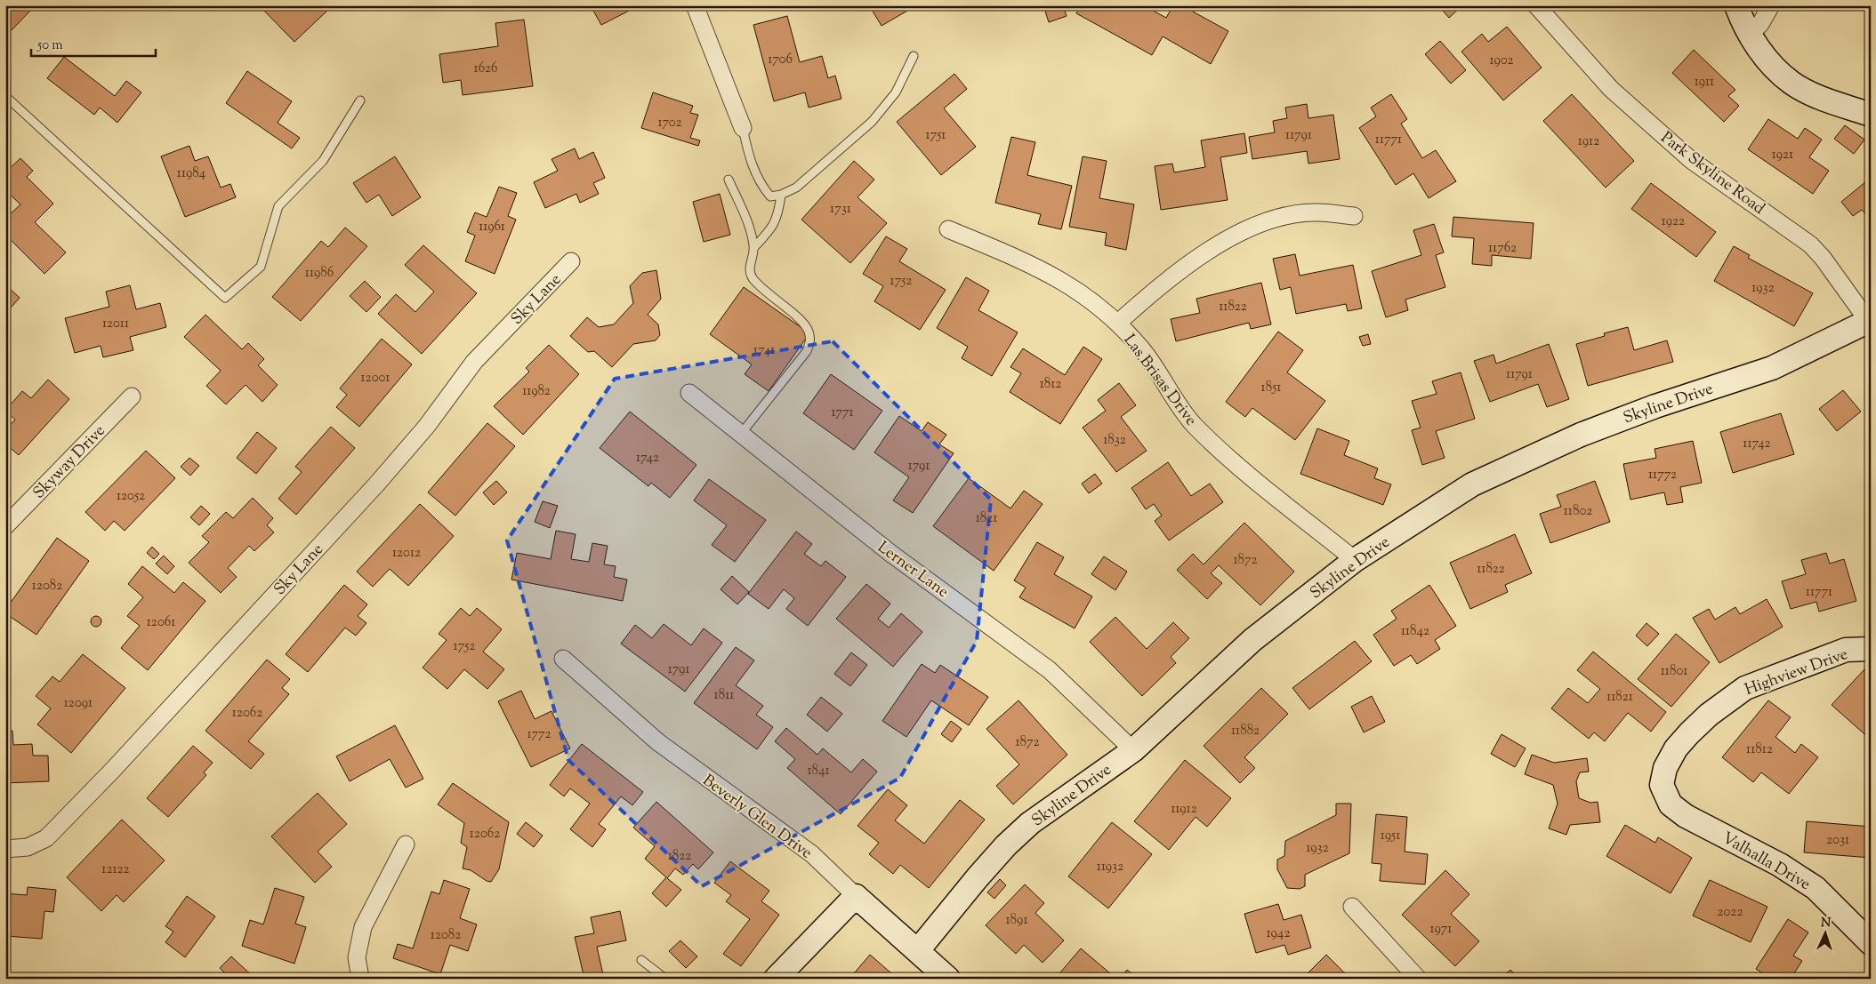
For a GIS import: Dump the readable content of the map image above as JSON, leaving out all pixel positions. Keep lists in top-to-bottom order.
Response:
{
  "streets": {
    "street": [
      "Park Skyline Road",
      "Sky Lane",
      "Las Brisas Drive",
      "Skyline Drive",
      "Skyway Drive",
      "Lerner Lane",
      "Highview Drive",
      "Beverly Glen Drive",
      "Valhalla Drive"
    ]
  },
  "crossings": [
    ["Park Skyline Road", "Skyline Drive"],
    ["Las Brisas Drive", "Skyline Drive"],
    ["Skyline Drive", "Lerner Lane"],
    ["Skyline Drive", "Beverly Glen Drive"],
    ["Highview Drive", "Valhalla Drive"]
  ],
  "house_numbers": [
    "1706",
    "1902",
    "1626",
    "1911",
    "1702",
    "1751",
    "11791",
    "11771",
    "1912",
    "1921",
    "11984",
    "1731",
    "1922",
    "11961",
    "11762",
    "11986",
    "1752",
    "1932",
    "11822",
    "12011",
    "1741",
    "11791",
    "12001",
    "1812",
    "1851",
    "11982",
    "1771",
    "1832",
    "11742",
    "1742",
    "1791",
    "11772",
    "12052",
    "11802",
    "1821",
    "12012",
    "1872",
    "11822",
    "12082",
    "11771",
    "12061",
    "11842",
    "1752",
    "1791",
    "11801",
    "1811",
    "11821",
    "12091",
    "12062",
    "11882",
    "1772",
    "1872",
    "11812",
    "1841",
    "11912",
    "12062",
    "1951",
    "2031",
    "1932",
    "1822",
    "11932",
    "12122",
    "2022",
    "1891",
    "1971",
    "1942",
    "12082"
  ],
  "scale_bar": "50 m",
  "north": "top"
}
